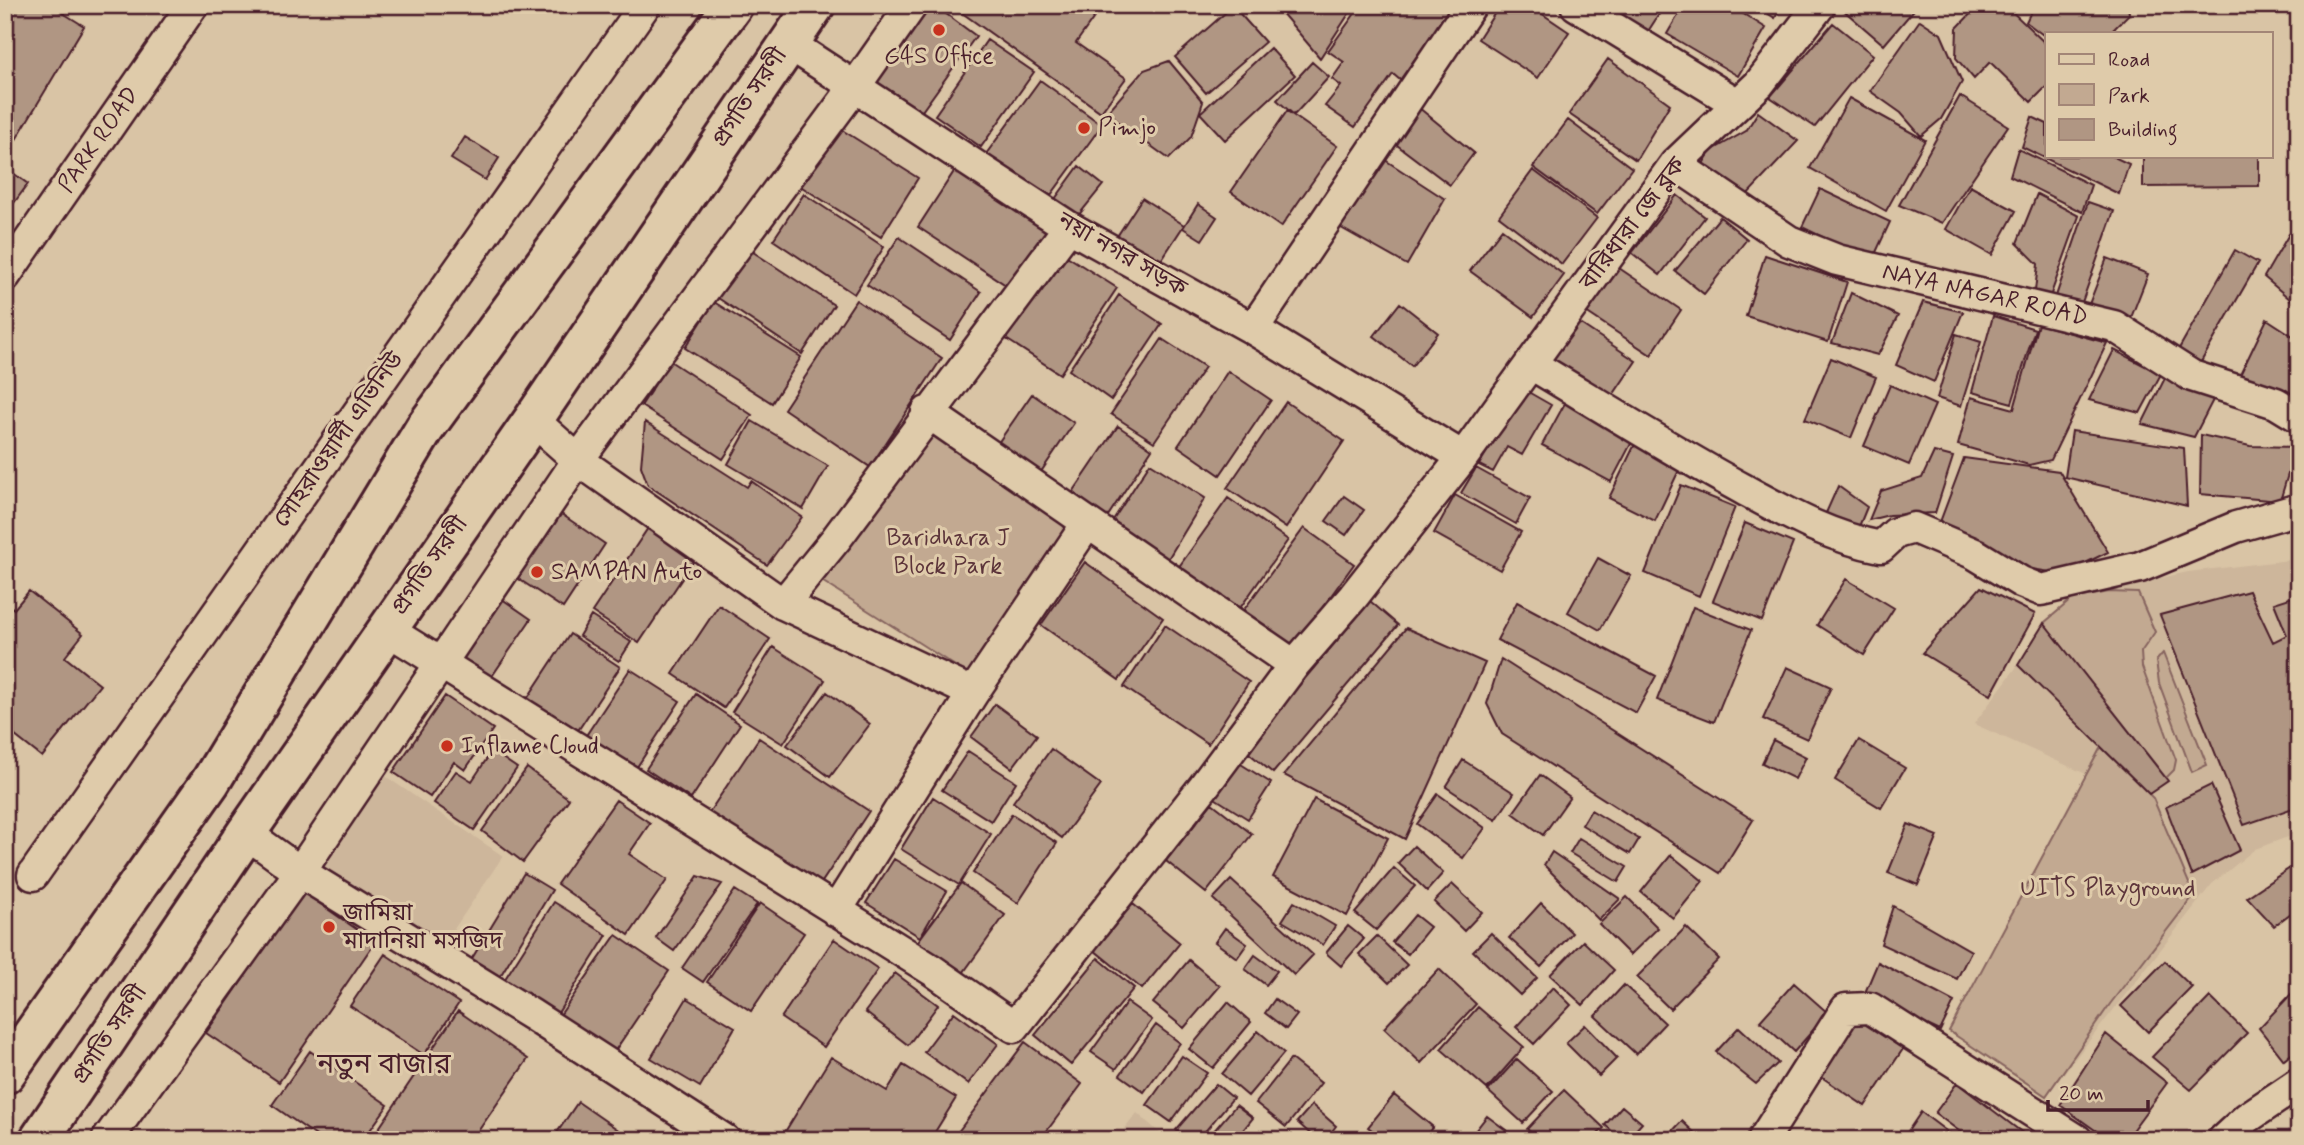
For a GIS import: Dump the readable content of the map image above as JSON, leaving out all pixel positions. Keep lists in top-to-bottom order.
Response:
{
  "streets": {
    "main road": ["প্রগতি সরণী"],
    "street": [
      "PARK ROAD",
      "বারিধারা জে ব্লক",
      "নয়া নগর সড়ক",
      "NAYA NAGAR ROAD",
      "সোহরাওয়ার্দী এভিনিউ"
    ]
  },
  "crossings": [
    ["প্রগতি সরণী", "নয়া নগর সড়ক"],
    ["বারিধারা জে ব্লক", "নয়া নগর সড়ক"],
    ["বারিধারা জে ব্লক", "NAYA NAGAR ROAD"]
  ],
  "districts": ["নতুন বাজার"],
  "parks": ["Baridhara J Block Park", "UITS Playground"],
  "places": [
    "G4S Office",
    "Pimjo",
    "SAMPAN Auto",
    "Inflame Cloud",
    "জামিয়া মাদানিয়া মসজিদ"
  ],
  "legend": ["Road", "Park", "Building"],
  "scale_bar": "20 m"
}
